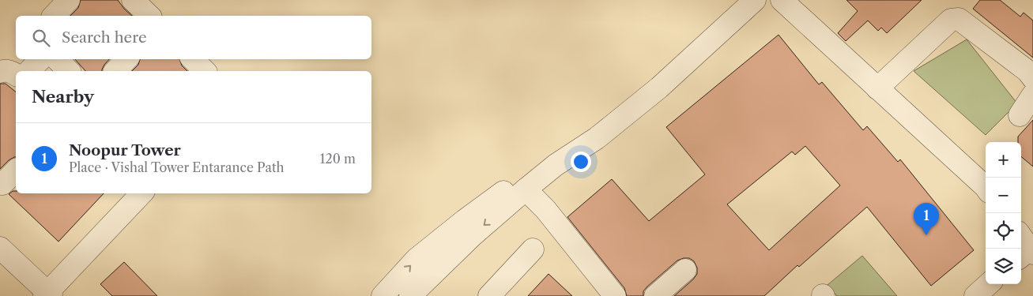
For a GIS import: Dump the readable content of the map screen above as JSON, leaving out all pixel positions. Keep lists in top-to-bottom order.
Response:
{
  "page": {
    "search": "Search here",
    "heading": "Nearby",
    "list": [
      {
        "mark": "1",
        "name": "Noopur Tower",
        "note": "Place · Vishal Tower Entarance Path",
        "value": "120 m"
      }
    ],
    "map_buttons": ["+", "−"],
    "pins": "1"
  }
}
